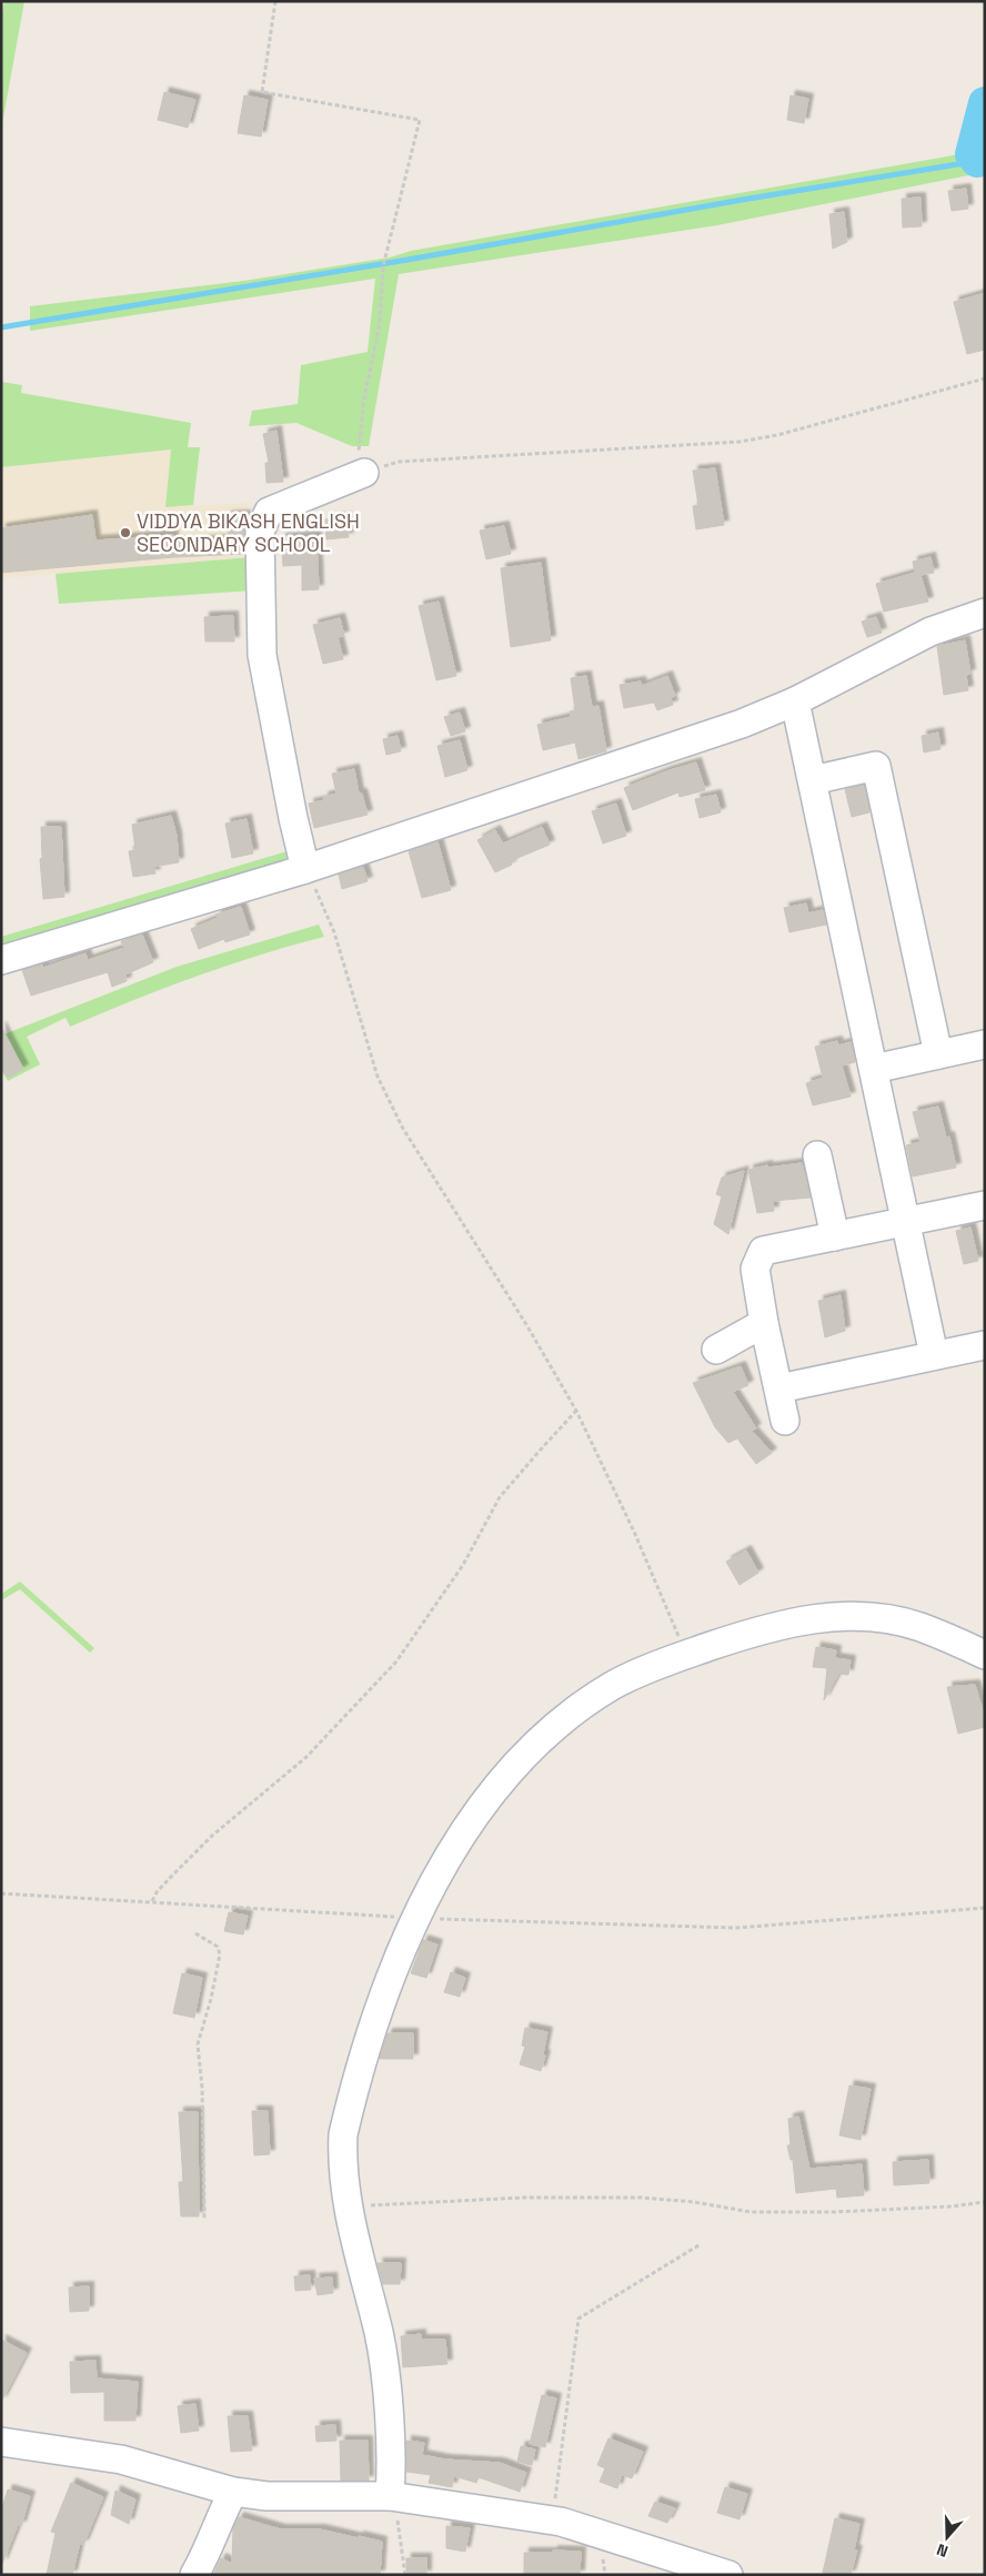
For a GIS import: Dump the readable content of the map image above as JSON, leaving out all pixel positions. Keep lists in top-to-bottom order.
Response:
{
  "places": ["VIDDYA BIKASH ENGLISH SECONDARY SCHOOL"],
  "north": "bottom"
}
